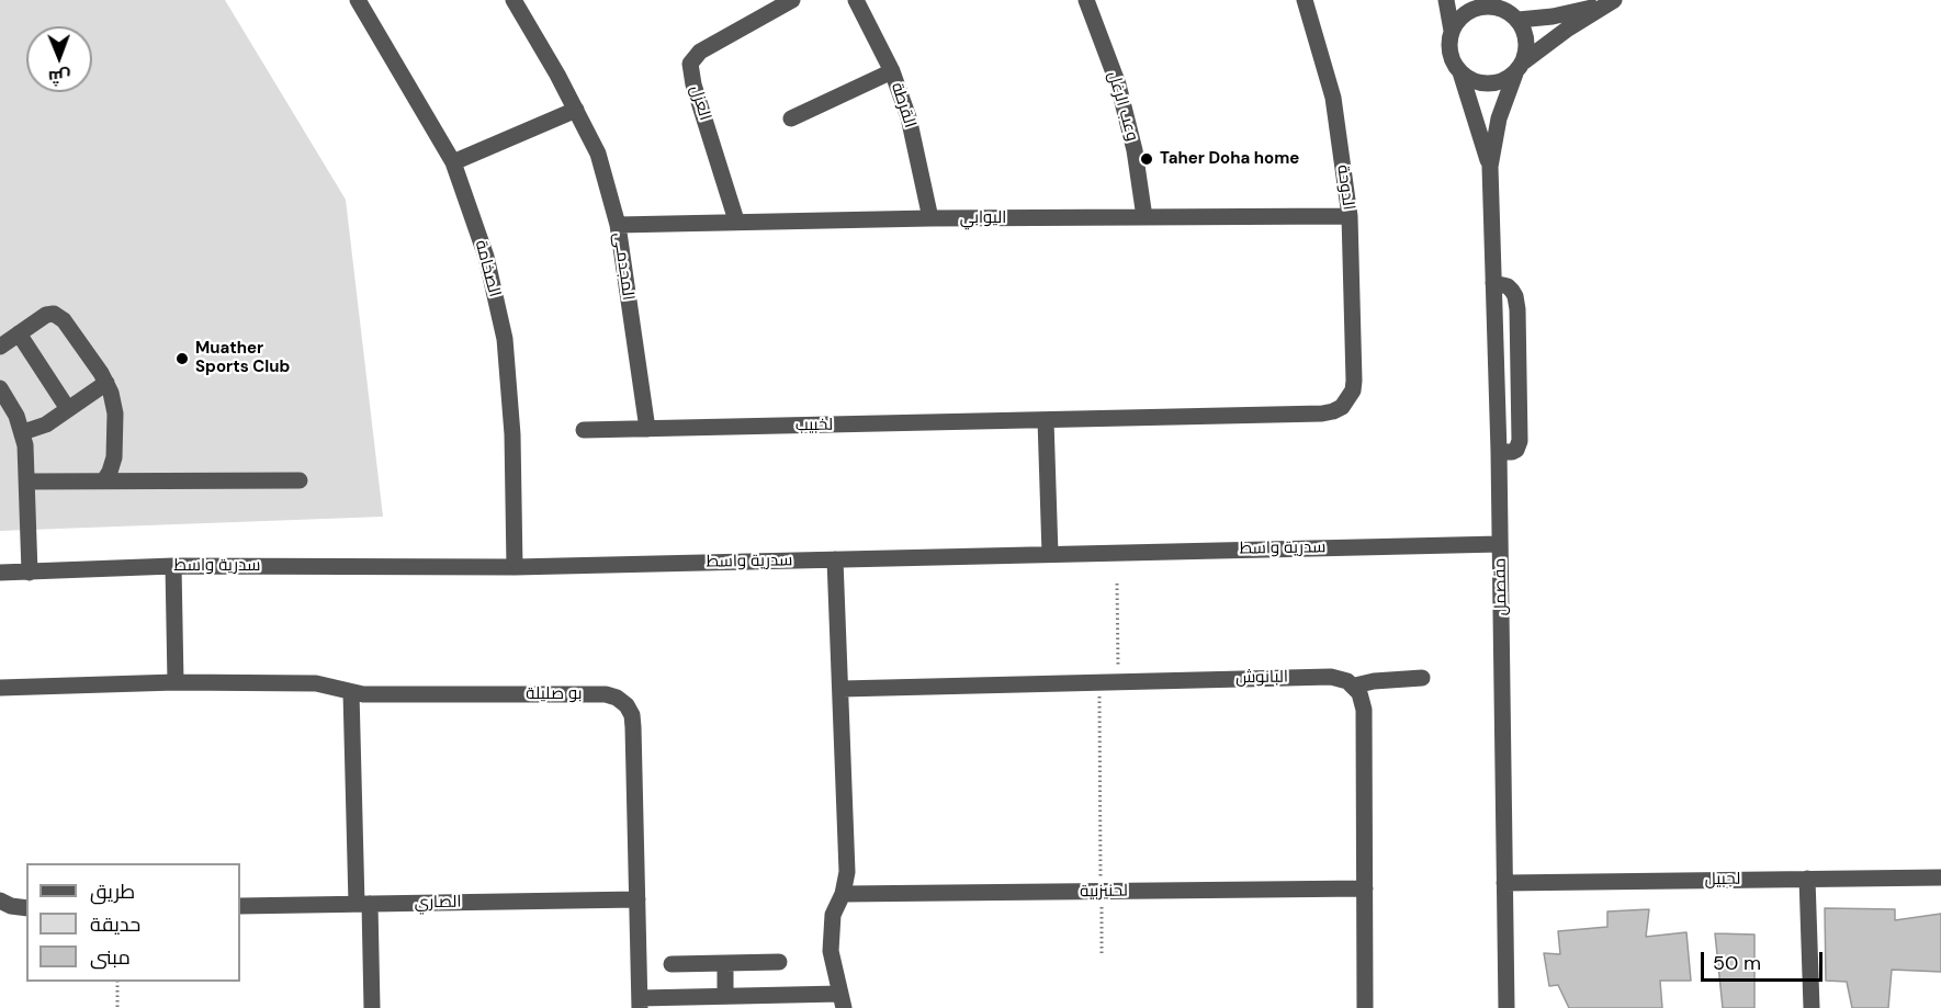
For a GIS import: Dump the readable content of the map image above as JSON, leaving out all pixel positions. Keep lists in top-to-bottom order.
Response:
{
  "streets": {
    "street": [
      "العزل",
      "القرطة",
      "وعب الرغل",
      "الدوحة",
      "اليوابي",
      "المجدمـى",
      "الصخامة",
      "لخبيب",
      "سدرية واسط",
      "مقصمل",
      "البانوش",
      "بو صليلة",
      "لجبيل",
      "لحنيزبية",
      "الصاري"
    ]
  },
  "crossings": [
    ["العزل", "اليوابي"],
    ["القرطة", "اليوابي"],
    ["وعب الرغل", "اليوابي"],
    ["الدوحة", "اليوابي"],
    ["الدوحة", "لخبيب"],
    ["اليوابي", "المجدمـى"],
    ["المجدمـى", "لخبيب"],
    ["الصخامة", "سدرية واسط"],
    ["سدرية واسط", "مقصمل"],
    ["مقصمل", "لجبيل"],
    ["بو صليلة", "الصاري"]
  ],
  "places": ["Taher Doha home", "Muather Sports Club"],
  "legend": ["طريق", "حديقة", "مبنى"],
  "scale_bar": "50 m",
  "north": "bottom"
}
